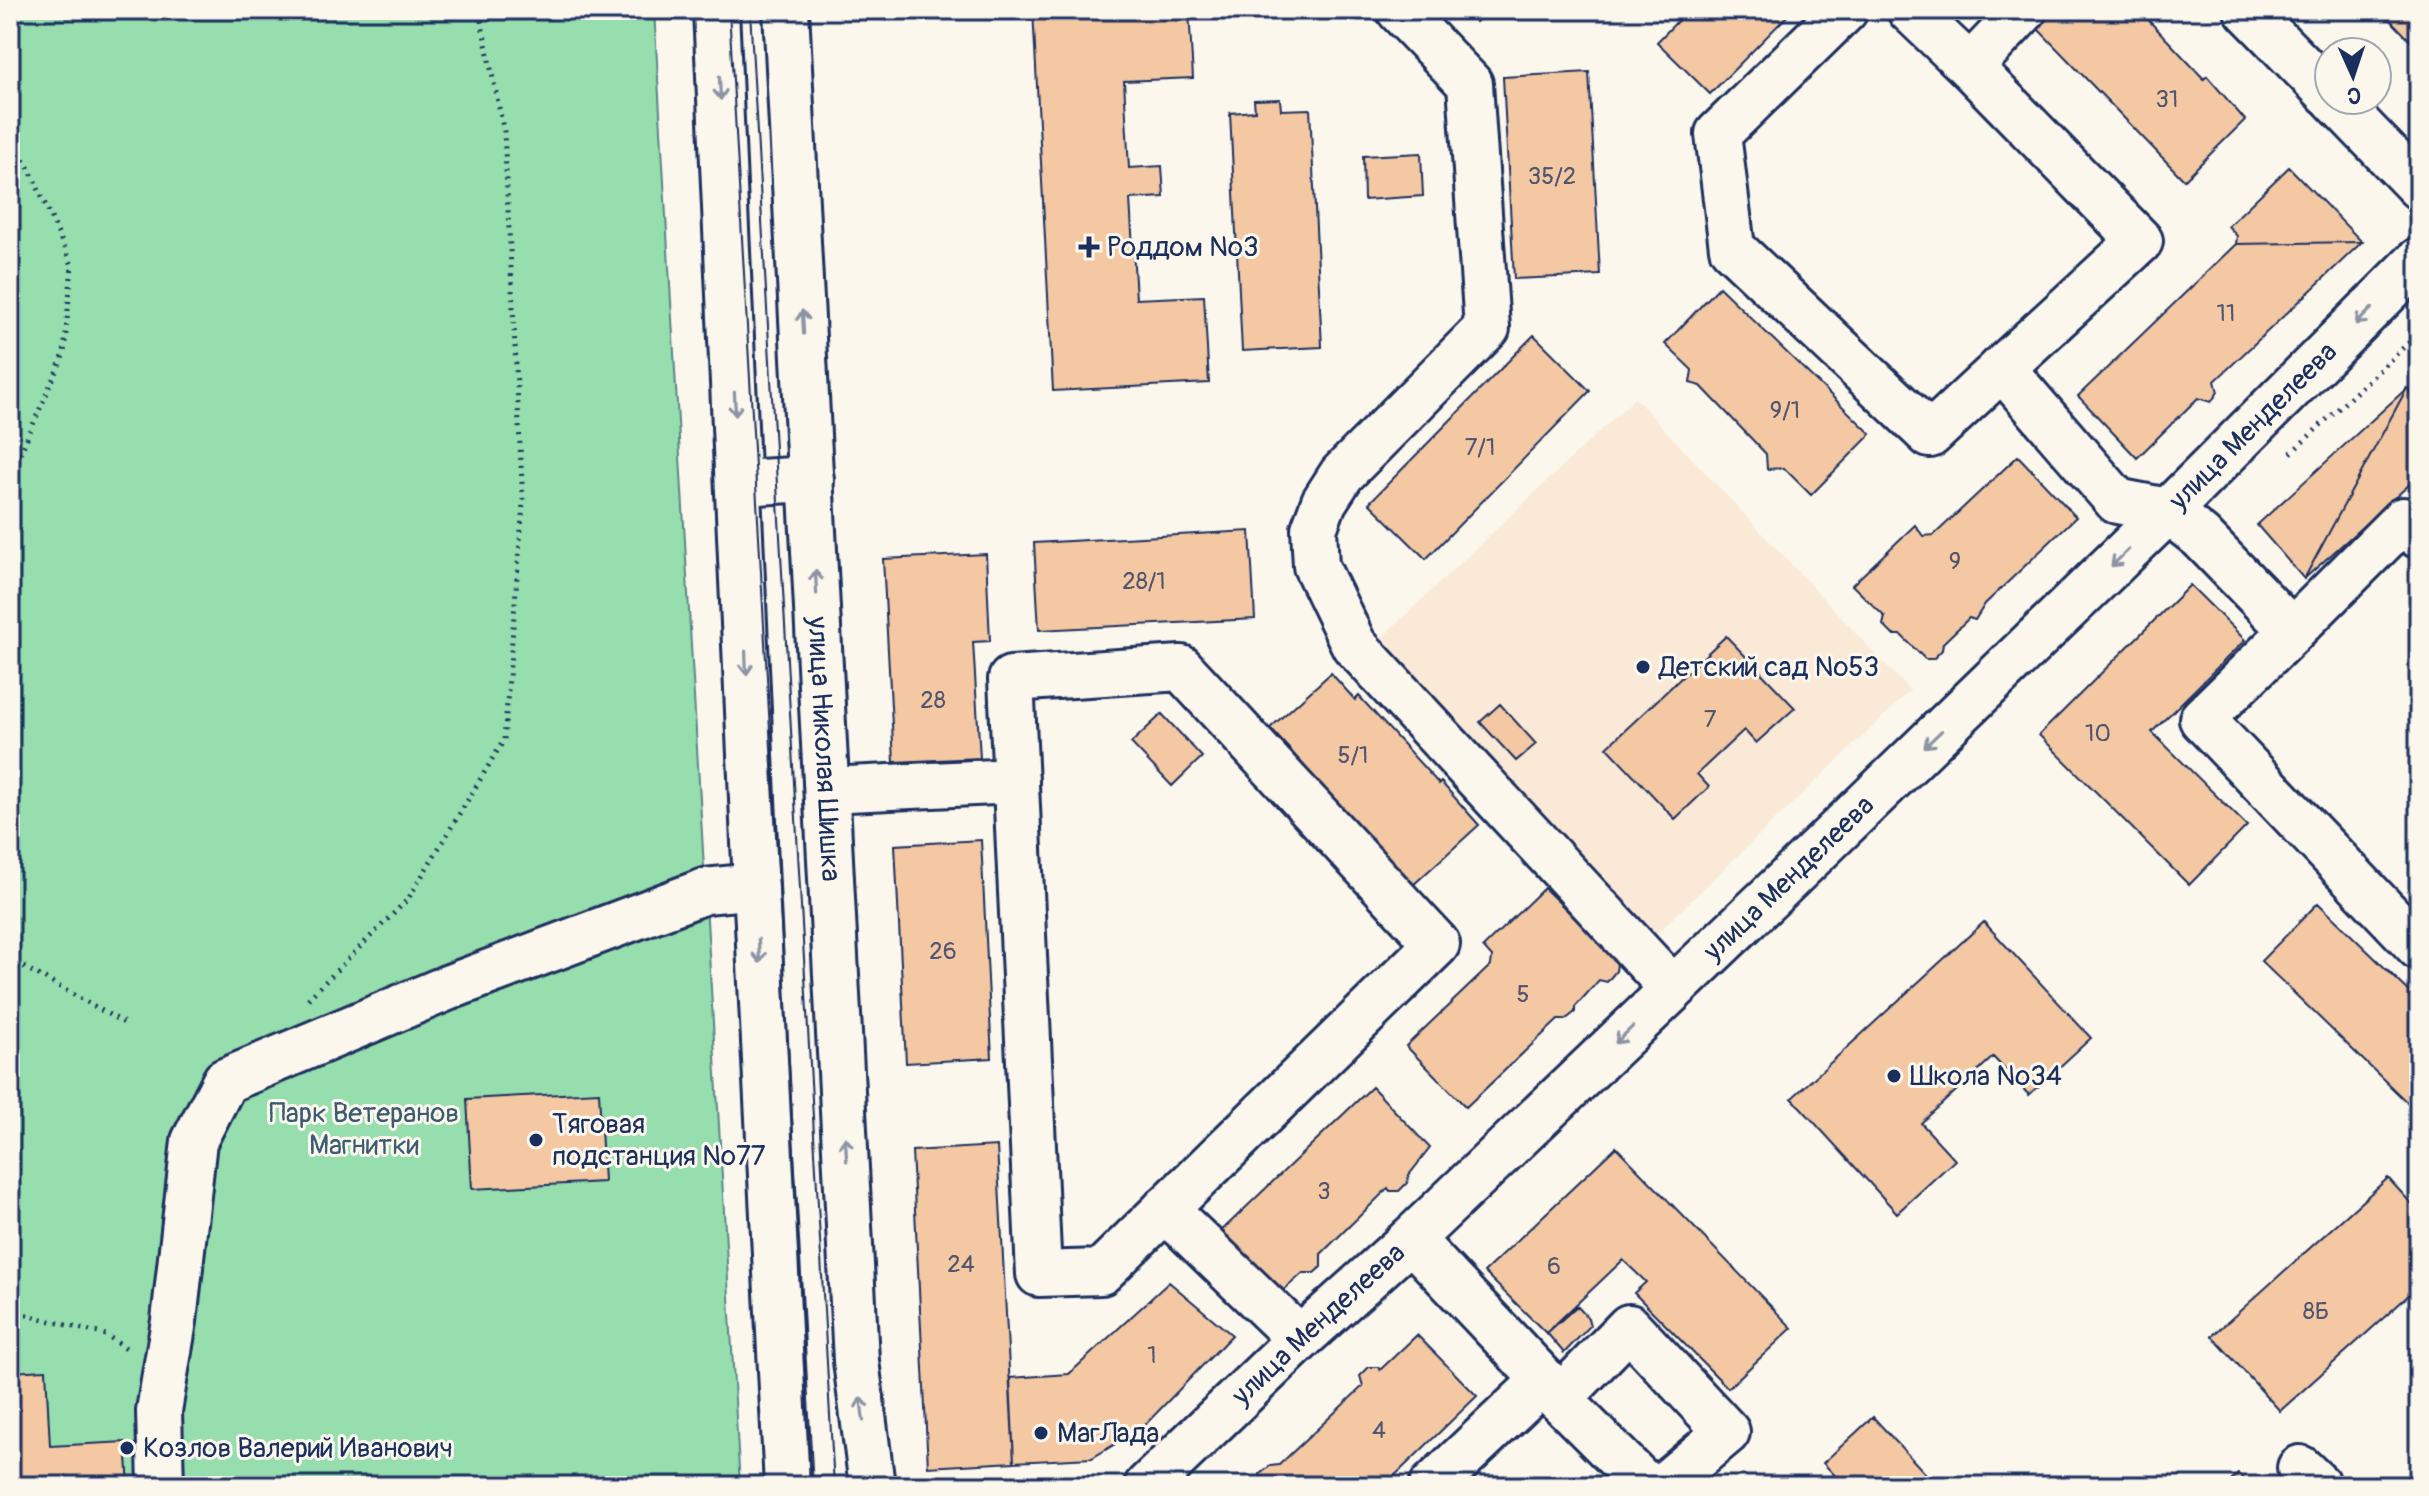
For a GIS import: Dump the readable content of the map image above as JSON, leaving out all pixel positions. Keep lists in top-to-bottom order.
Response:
{
  "streets": {
    "main road": ["улица Менделеева", "улица Николая Шишка"]
  },
  "one_way": ["улица Менделеева"],
  "parks": ["Парк Ветеранов Магнитки"],
  "places": {
    "health": ["Роддом №3"],
    "other": [
      "Детский сад №53",
      "Школа №34",
      "Тяговая подстанция №77",
      "МагЛада",
      "Козлов Валерий Иванович"
    ]
  },
  "house_numbers": [
    "31",
    "35/2",
    "11",
    "9/1",
    "7/1",
    "9",
    "28/1",
    "28",
    "7",
    "10",
    "5/1",
    "26",
    "5",
    "3",
    "24",
    "6",
    "8Б",
    "1",
    "4"
  ],
  "north": "bottom"
}
